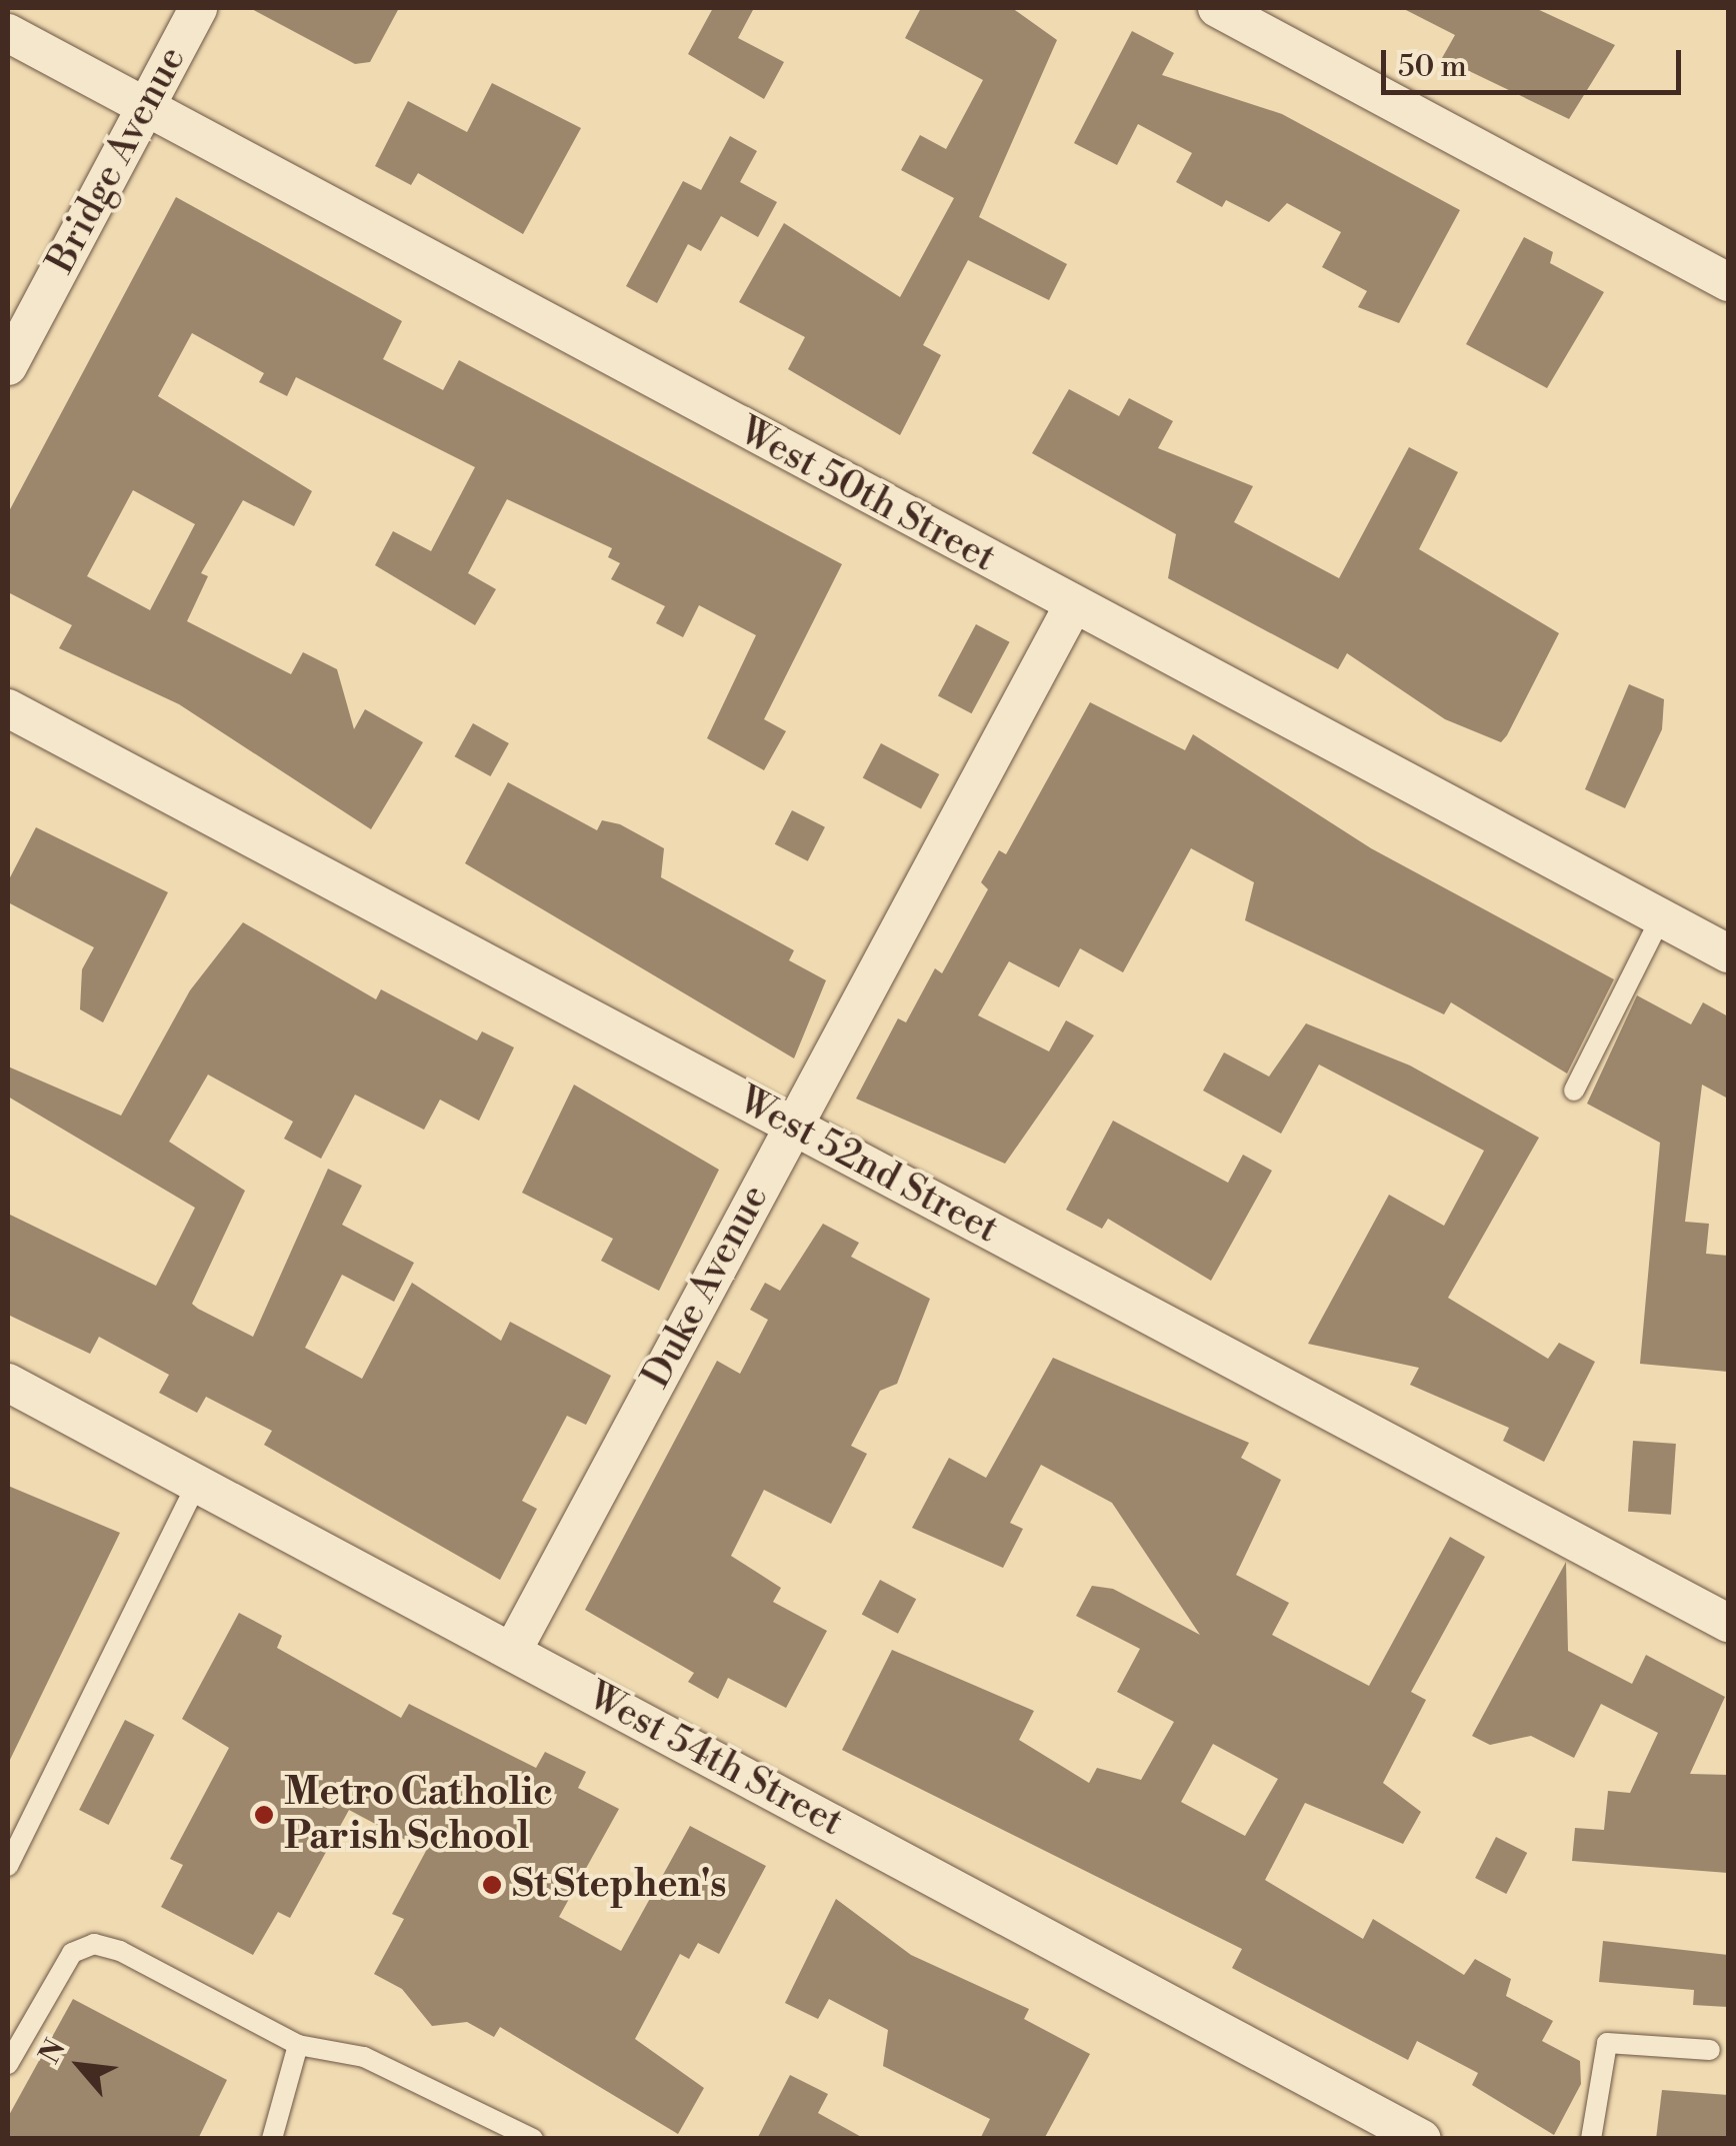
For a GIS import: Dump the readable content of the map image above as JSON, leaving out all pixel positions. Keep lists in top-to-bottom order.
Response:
{
  "streets": {
    "street": [
      "Bridge Avenue",
      "West 50th Street",
      "West 52nd Street",
      "Duke Avenue",
      "West 54th Street"
    ]
  },
  "crossings": [
    ["Bridge Avenue", "West 50th Street"],
    ["West 50th Street", "Duke Avenue"],
    ["West 52nd Street", "Duke Avenue"],
    ["Duke Avenue", "West 54th Street"]
  ],
  "places": ["Metro Catholic Parish School", "St Stephen's"],
  "scale_bar": "50 m",
  "north": "top left"
}
